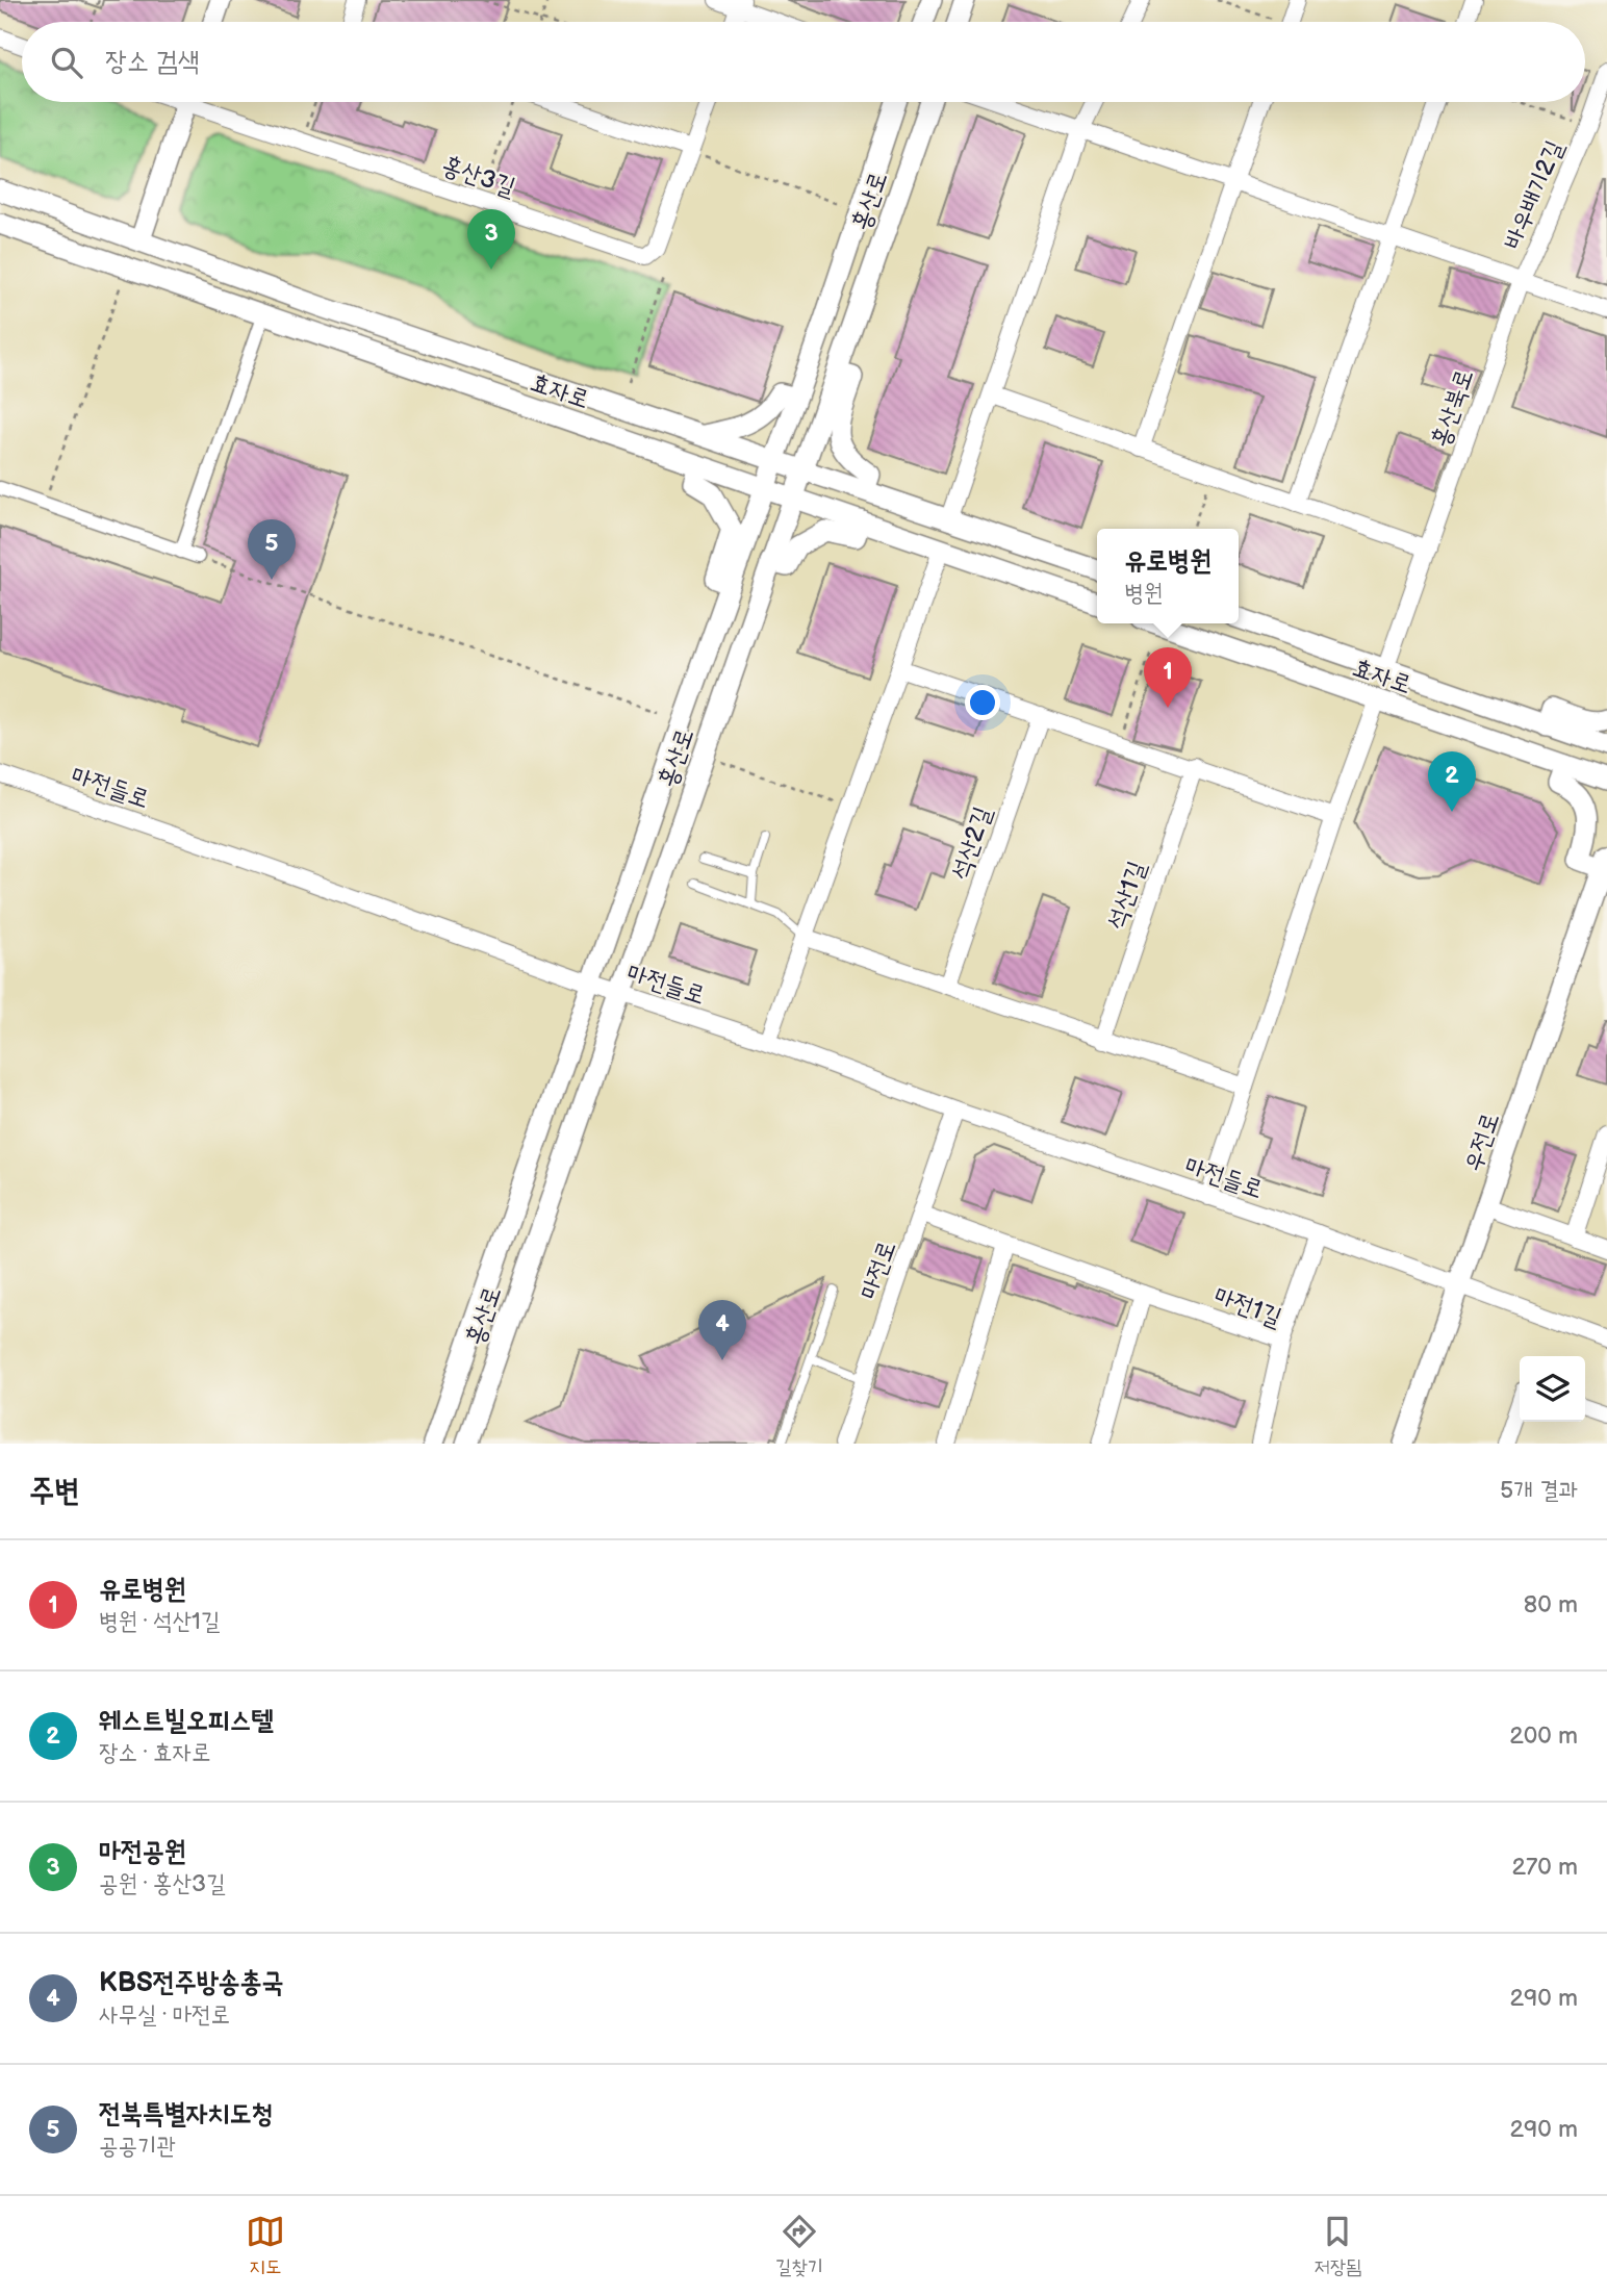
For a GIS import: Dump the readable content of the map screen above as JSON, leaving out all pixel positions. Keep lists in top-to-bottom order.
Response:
{
  "streets": {
    "street": [
      "홍산3길",
      "바우배기2길",
      "홍산로",
      "효자로",
      "홍산북로",
      "마전들로",
      "석산2길",
      "석산1길",
      "우전로",
      "마전로",
      "마전1길"
    ]
  },
  "crossings": [
    ["바우배기2길", "홍산북로"],
    ["홍산로", "효자로"],
    ["홍산로", "마전들로"],
    ["효자로", "홍산북로"],
    ["마전들로", "우전로"],
    ["마전들로", "마전로"],
    ["마전로", "마전1길"]
  ],
  "page": {
    "search": "장소 검색",
    "pins": [
      "3",
      "5",
      "1",
      "2",
      "4"
    ],
    "popup": ["유로병원", "병원"],
    "heading": ["주변", "5개 결과"],
    "list": [
      {
        "mark": "1",
        "name": "유로병원",
        "note": "병원 · 석산1길",
        "value": "80 m"
      },
      {
        "mark": "2",
        "name": "웨스트빌오피스텔",
        "note": "장소 · 효자로",
        "value": "200 m"
      },
      {
        "mark": "3",
        "name": "마전공원",
        "note": "공원 · 홍산3길",
        "value": "270 m"
      },
      {
        "mark": "4",
        "name": "KBS전주방송총국",
        "note": "사무실 · 마전로",
        "value": "290 m"
      },
      {
        "mark": "5",
        "name": "전북특별자치도청",
        "note": "공공기관",
        "value": "290 m"
      }
    ],
    "nav": ["지도", "길찾기", "저장됨"]
  }
}
